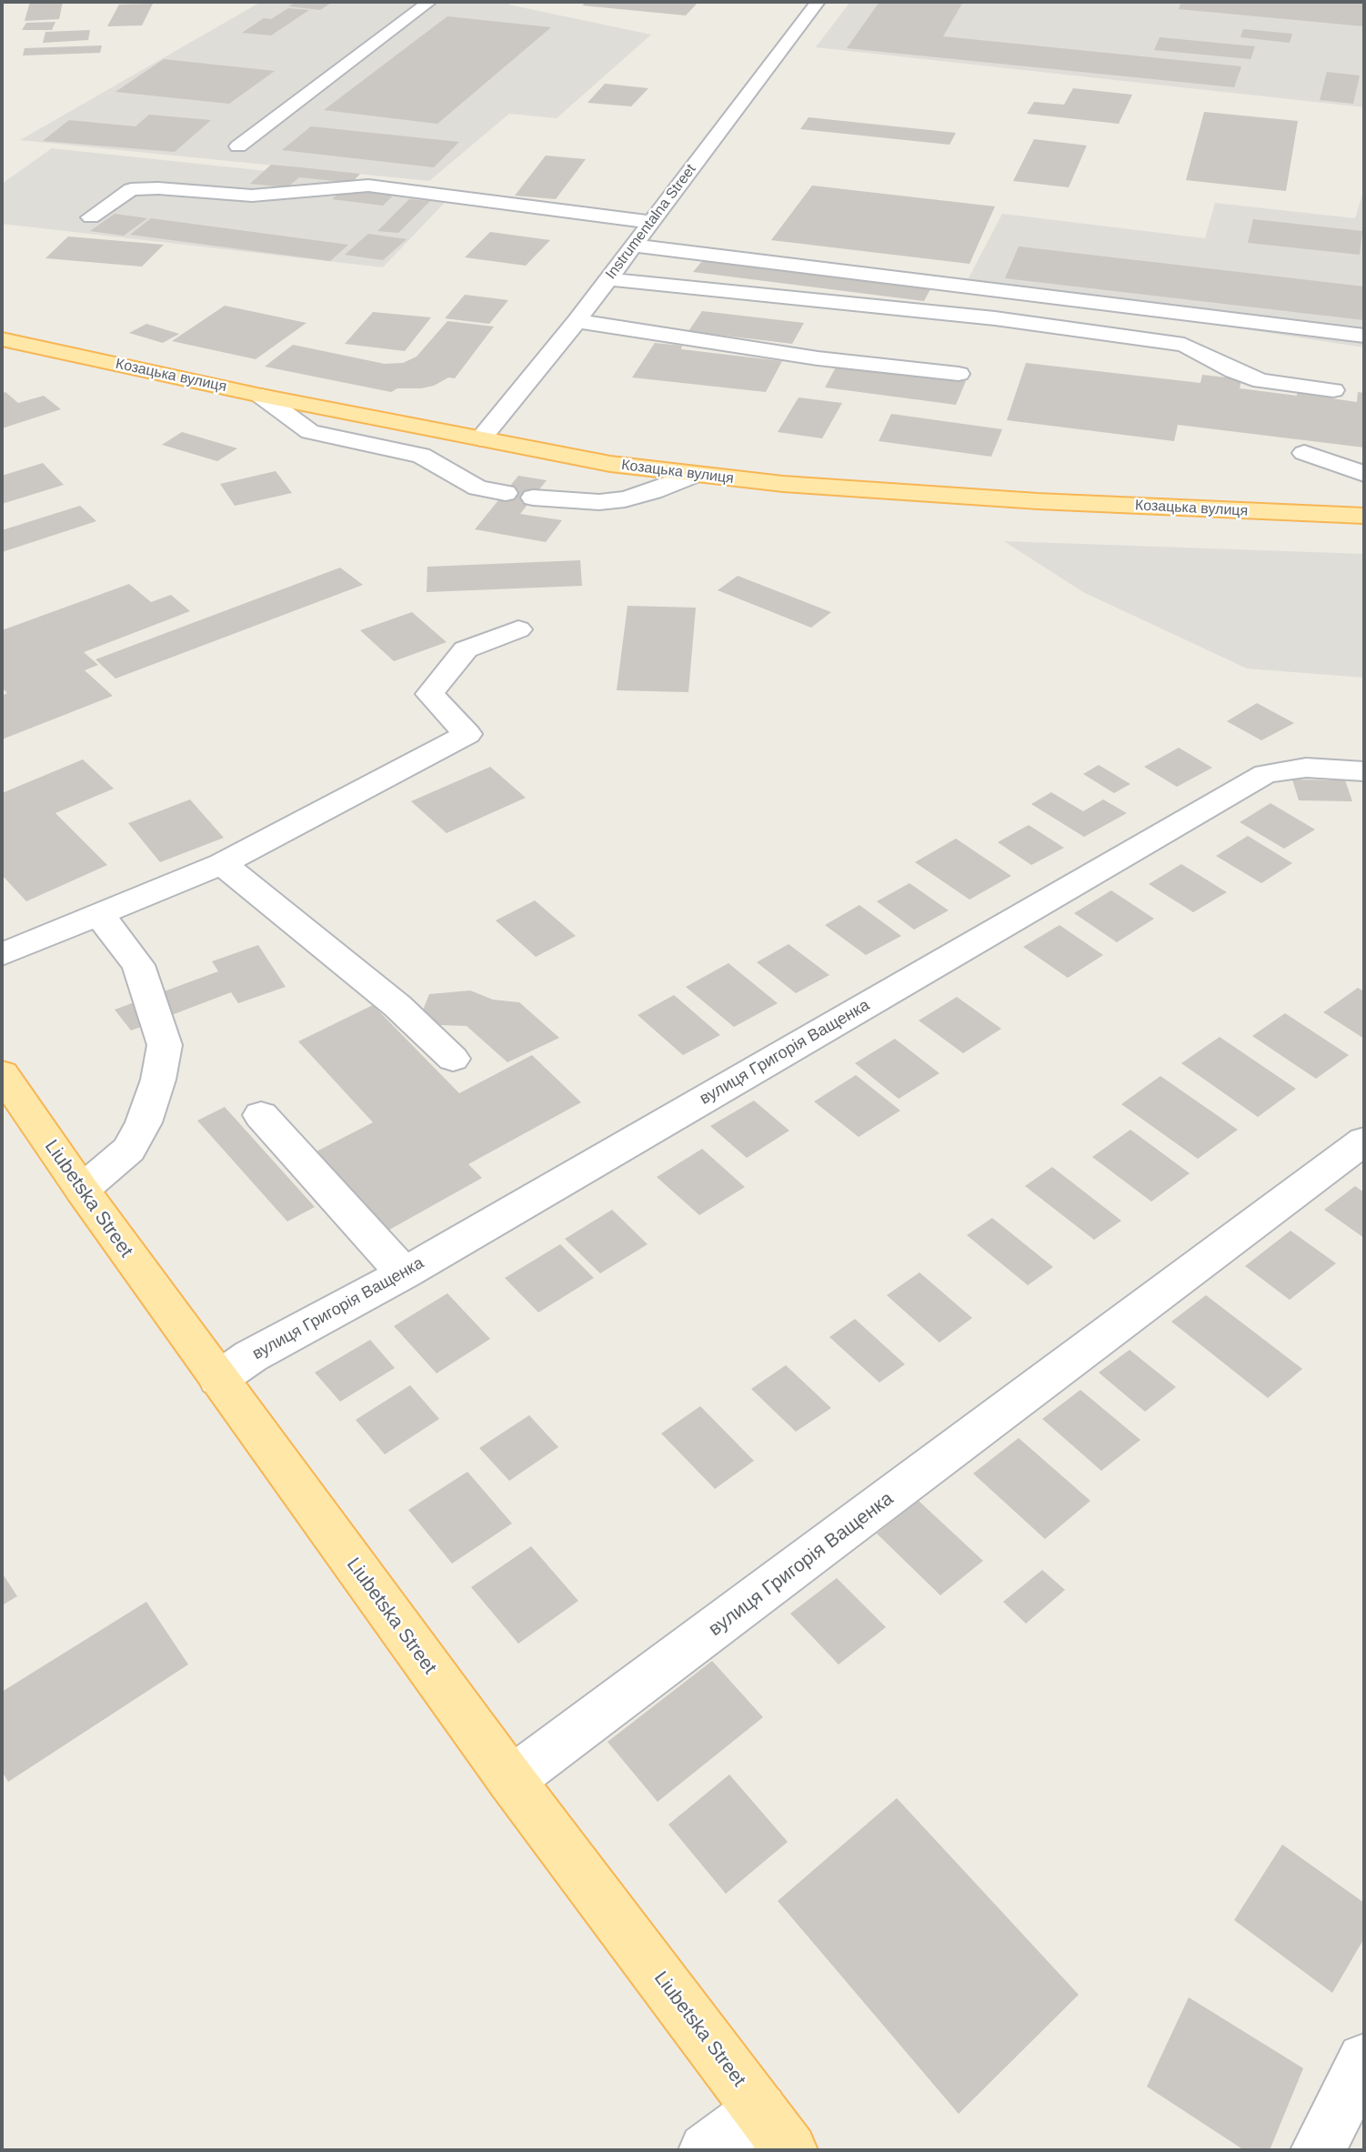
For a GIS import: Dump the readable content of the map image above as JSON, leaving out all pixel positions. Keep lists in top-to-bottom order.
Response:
{
  "streets": {
    "main road": ["Козацька вулиця", "Liubetska Street"],
    "street": ["Instrumentalna Street", "вулиця Григорія Ващенка"]
  },
  "crossings": [
    ["Instrumentalna Street", "Козацька вулиця"],
    ["вулиця Григорія Ващенка", "Liubetska Street"]
  ]
}
